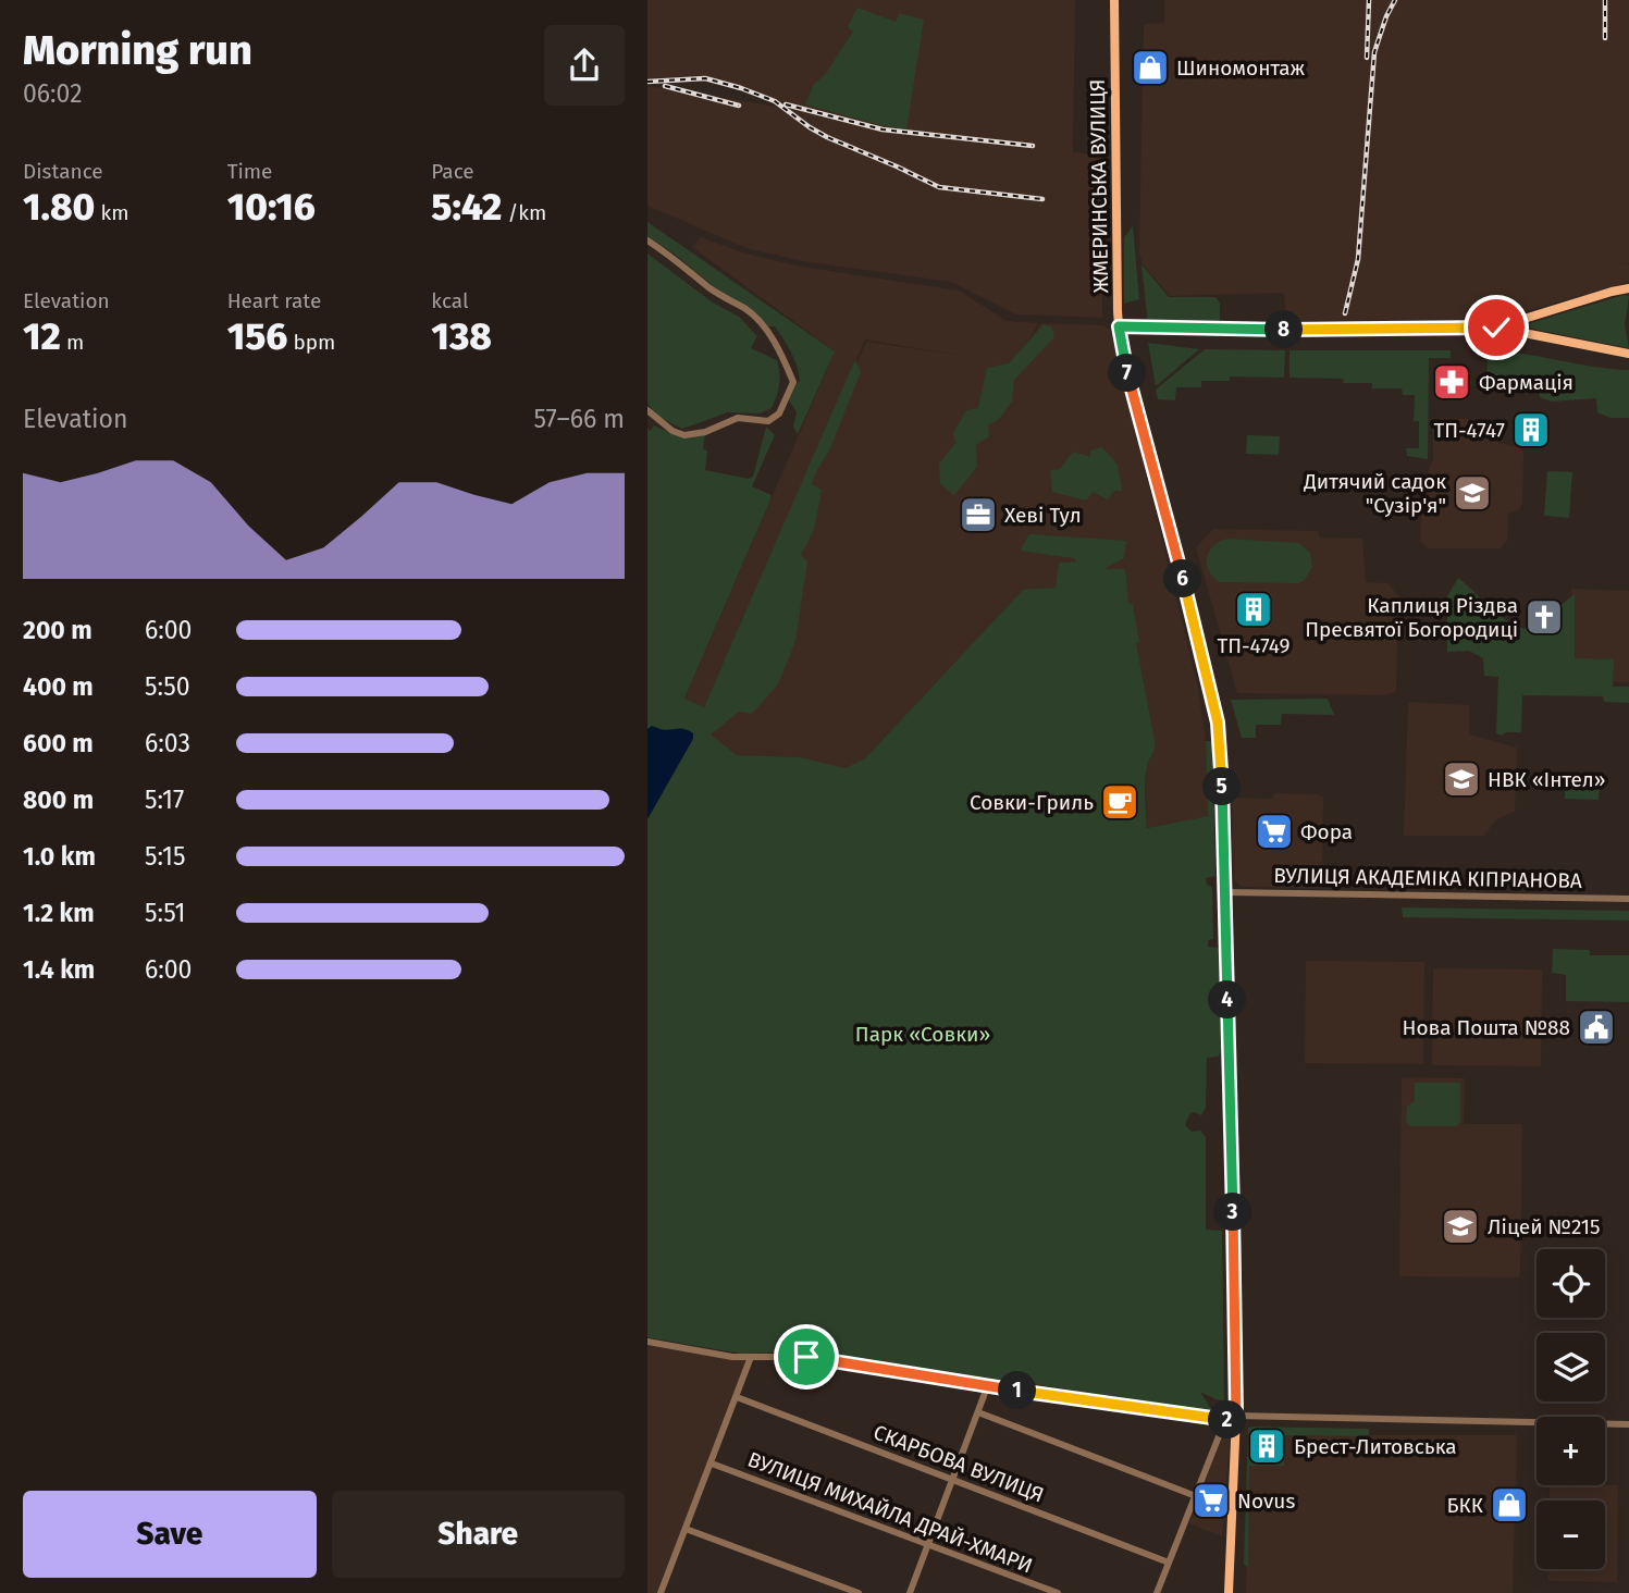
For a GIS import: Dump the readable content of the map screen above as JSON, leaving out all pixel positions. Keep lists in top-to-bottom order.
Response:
{
  "streets": {
    "main road": ["ЖМЕРИНСЬКА ВУЛИЦЯ"],
    "street": ["ВУЛИЦЯ АКАДЕМІКА КІПРІАНОВА", "СКАРБОВА ВУЛИЦЯ", "ВУЛИЦЯ МИХАЙЛА ДРАЙ-ХМАРИ"]
  },
  "crossings": [
    ["ЖМЕРИНСЬКА ВУЛИЦЯ", "ВУЛИЦЯ АКАДЕМІКА КІПРІАНОВА"]
  ],
  "parks": ["Парк «Совки»"],
  "places": {
    "shop": ["Шиномонтаж", "БКК"],
    "pharmacy": ["Фармація"],
    "building": ["ТП-4747", "ТП-4749", "Брест-Литовська"],
    "school or university": ["Дитячий садок \"Сузір'я\"", "НВК «Інтел»", "Ліцей №215"],
    "office": ["Хеві Тул"],
    "church": ["Каплиця Різдва Пресвятої Богородиці"],
    "cafe": ["Совки-Гриль"],
    "supermarket": ["Фора", "Novus"],
    "public building": ["Нова Пошта №88"]
  },
  "page": {
    "heading": ["Morning run", "06:02"],
    "stats": [
      ["Distance", "1.80 km"],
      ["Time", "10:16"],
      ["Pace", "5:42 /km"],
      ["Elevation", "12 m"],
      ["Heart rate", "156 bpm"],
      ["kcal", "138"]
    ],
    "pins": [
      "8",
      "7",
      "6",
      "5",
      "4",
      "3",
      "1",
      "2"
    ],
    "chart": ["Elevation", "57–66 m"],
    "list": [
      {
        "name": "200 m",
        "note": "6:00"
      },
      {
        "name": "400 m",
        "note": "5:50"
      },
      {
        "name": "600 m",
        "note": "6:03"
      },
      {
        "name": "800 m",
        "note": "5:17"
      },
      {
        "name": "1.0 km",
        "note": "5:15"
      },
      {
        "name": "1.2 km",
        "note": "5:51"
      },
      {
        "name": "1.4 km",
        "note": "6:00"
      }
    ],
    "map_buttons": ["+", "−"],
    "buttons": ["Save", "Share"]
  }
}
